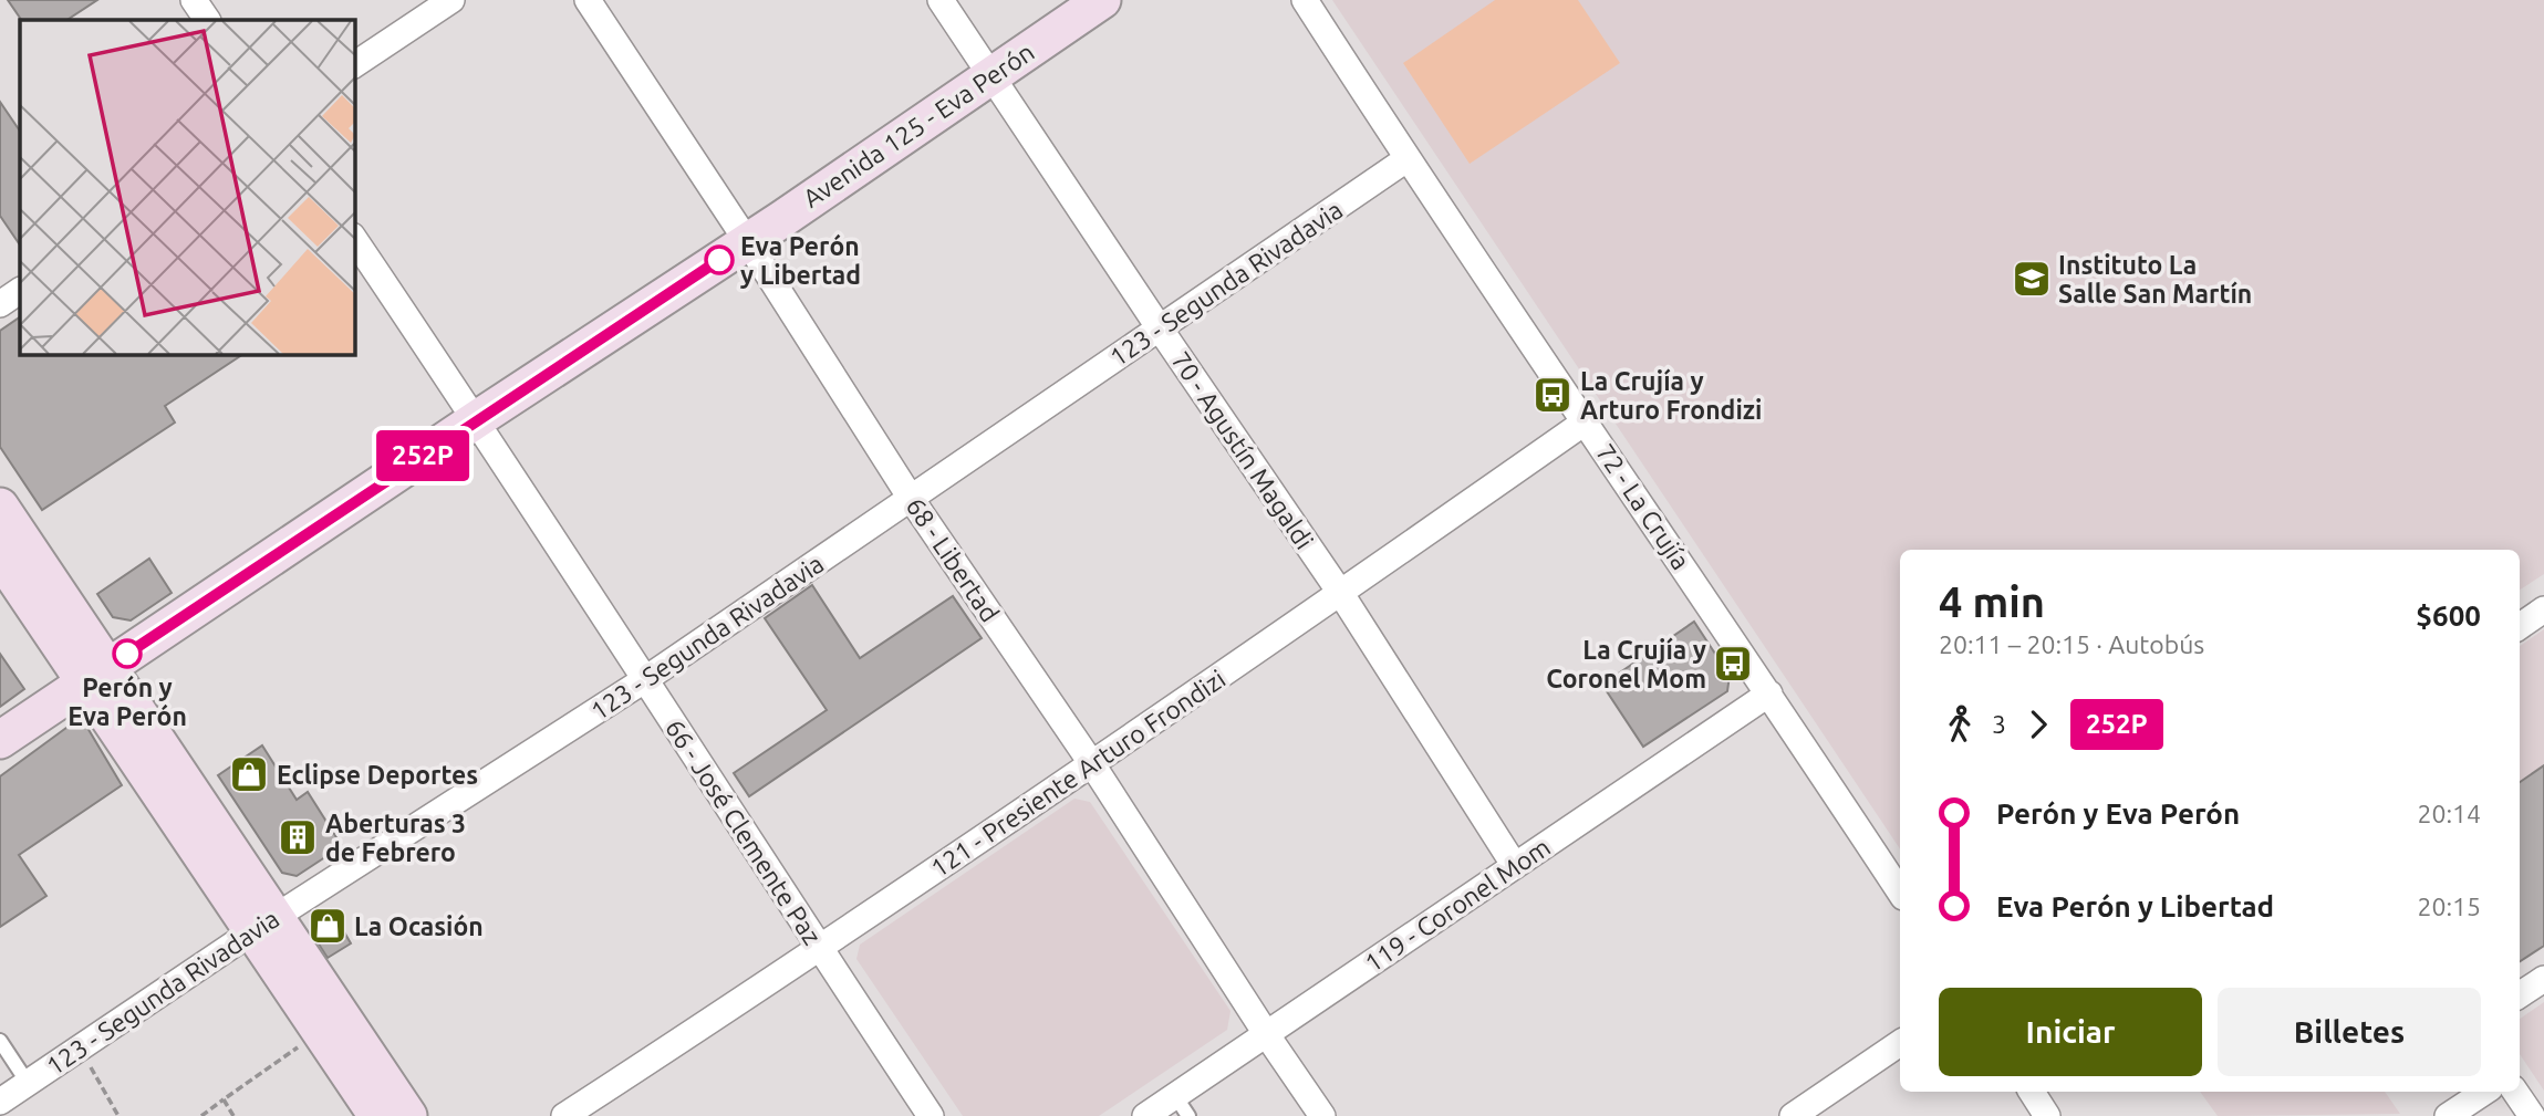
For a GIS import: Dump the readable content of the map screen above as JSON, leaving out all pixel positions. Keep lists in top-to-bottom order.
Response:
{
  "streets": {
    "main road": ["Avenida 125 - Eva Perón"],
    "street": [
      "123 - Segunda Rivadavia",
      "70 - Agustín Magaldi",
      "72 - La Crujía",
      "68 - Libertad",
      "121 - Presiente Arturo Frondizi",
      "66 - José Clemente Paz",
      "119 - Coronel Mom"
    ]
  },
  "crossings": [
    ["Avenida 125 - Eva Perón", "70 - Agustín Magaldi"],
    ["Avenida 125 - Eva Perón", "68 - Libertad"],
    ["Avenida 125 - Eva Perón", "66 - José Clemente Paz"],
    ["123 - Segunda Rivadavia", "70 - Agustín Magaldi"],
    ["123 - Segunda Rivadavia", "72 - La Crujía"],
    ["123 - Segunda Rivadavia", "68 - Libertad"],
    ["123 - Segunda Rivadavia", "66 - José Clemente Paz"],
    ["70 - Agustín Magaldi", "121 - Presiente Arturo Frondizi"],
    ["70 - Agustín Magaldi", "119 - Coronel Mom"],
    ["72 - La Crujía", "121 - Presiente Arturo Frondizi"],
    ["72 - La Crujía", "119 - Coronel Mom"],
    ["68 - Libertad", "121 - Presiente Arturo Frondizi"],
    ["68 - Libertad", "119 - Coronel Mom"],
    ["121 - Presiente Arturo Frondizi", "66 - José Clemente Paz"]
  ],
  "places": {
    "other": ["Eva Perón y Libertad", "Perón y Eva Perón"],
    "school or university": ["Instituto La Salle San Martín"],
    "bus stop": ["La Crujía y Arturo Frondizi", "La Crujía y Coronel Mom"],
    "shop": ["Eclipse Deportes", "La Ocasión"],
    "building": ["Aberturas 3 de Febrero"]
  },
  "lines": ["bus line 252P"],
  "page": {
    "on_map": "252P",
    "heading": ["4 min", "20:11 – 20:15 · Autobús", "$600"],
    "legs": ["3", "252P"],
    "list": [
      {
        "name": "Perón y Eva Perón",
        "value": "20:14"
      },
      {
        "name": "Eva Perón y Libertad",
        "value": "20:15"
      }
    ],
    "buttons": ["Iniciar", "Billetes"]
  }
}
